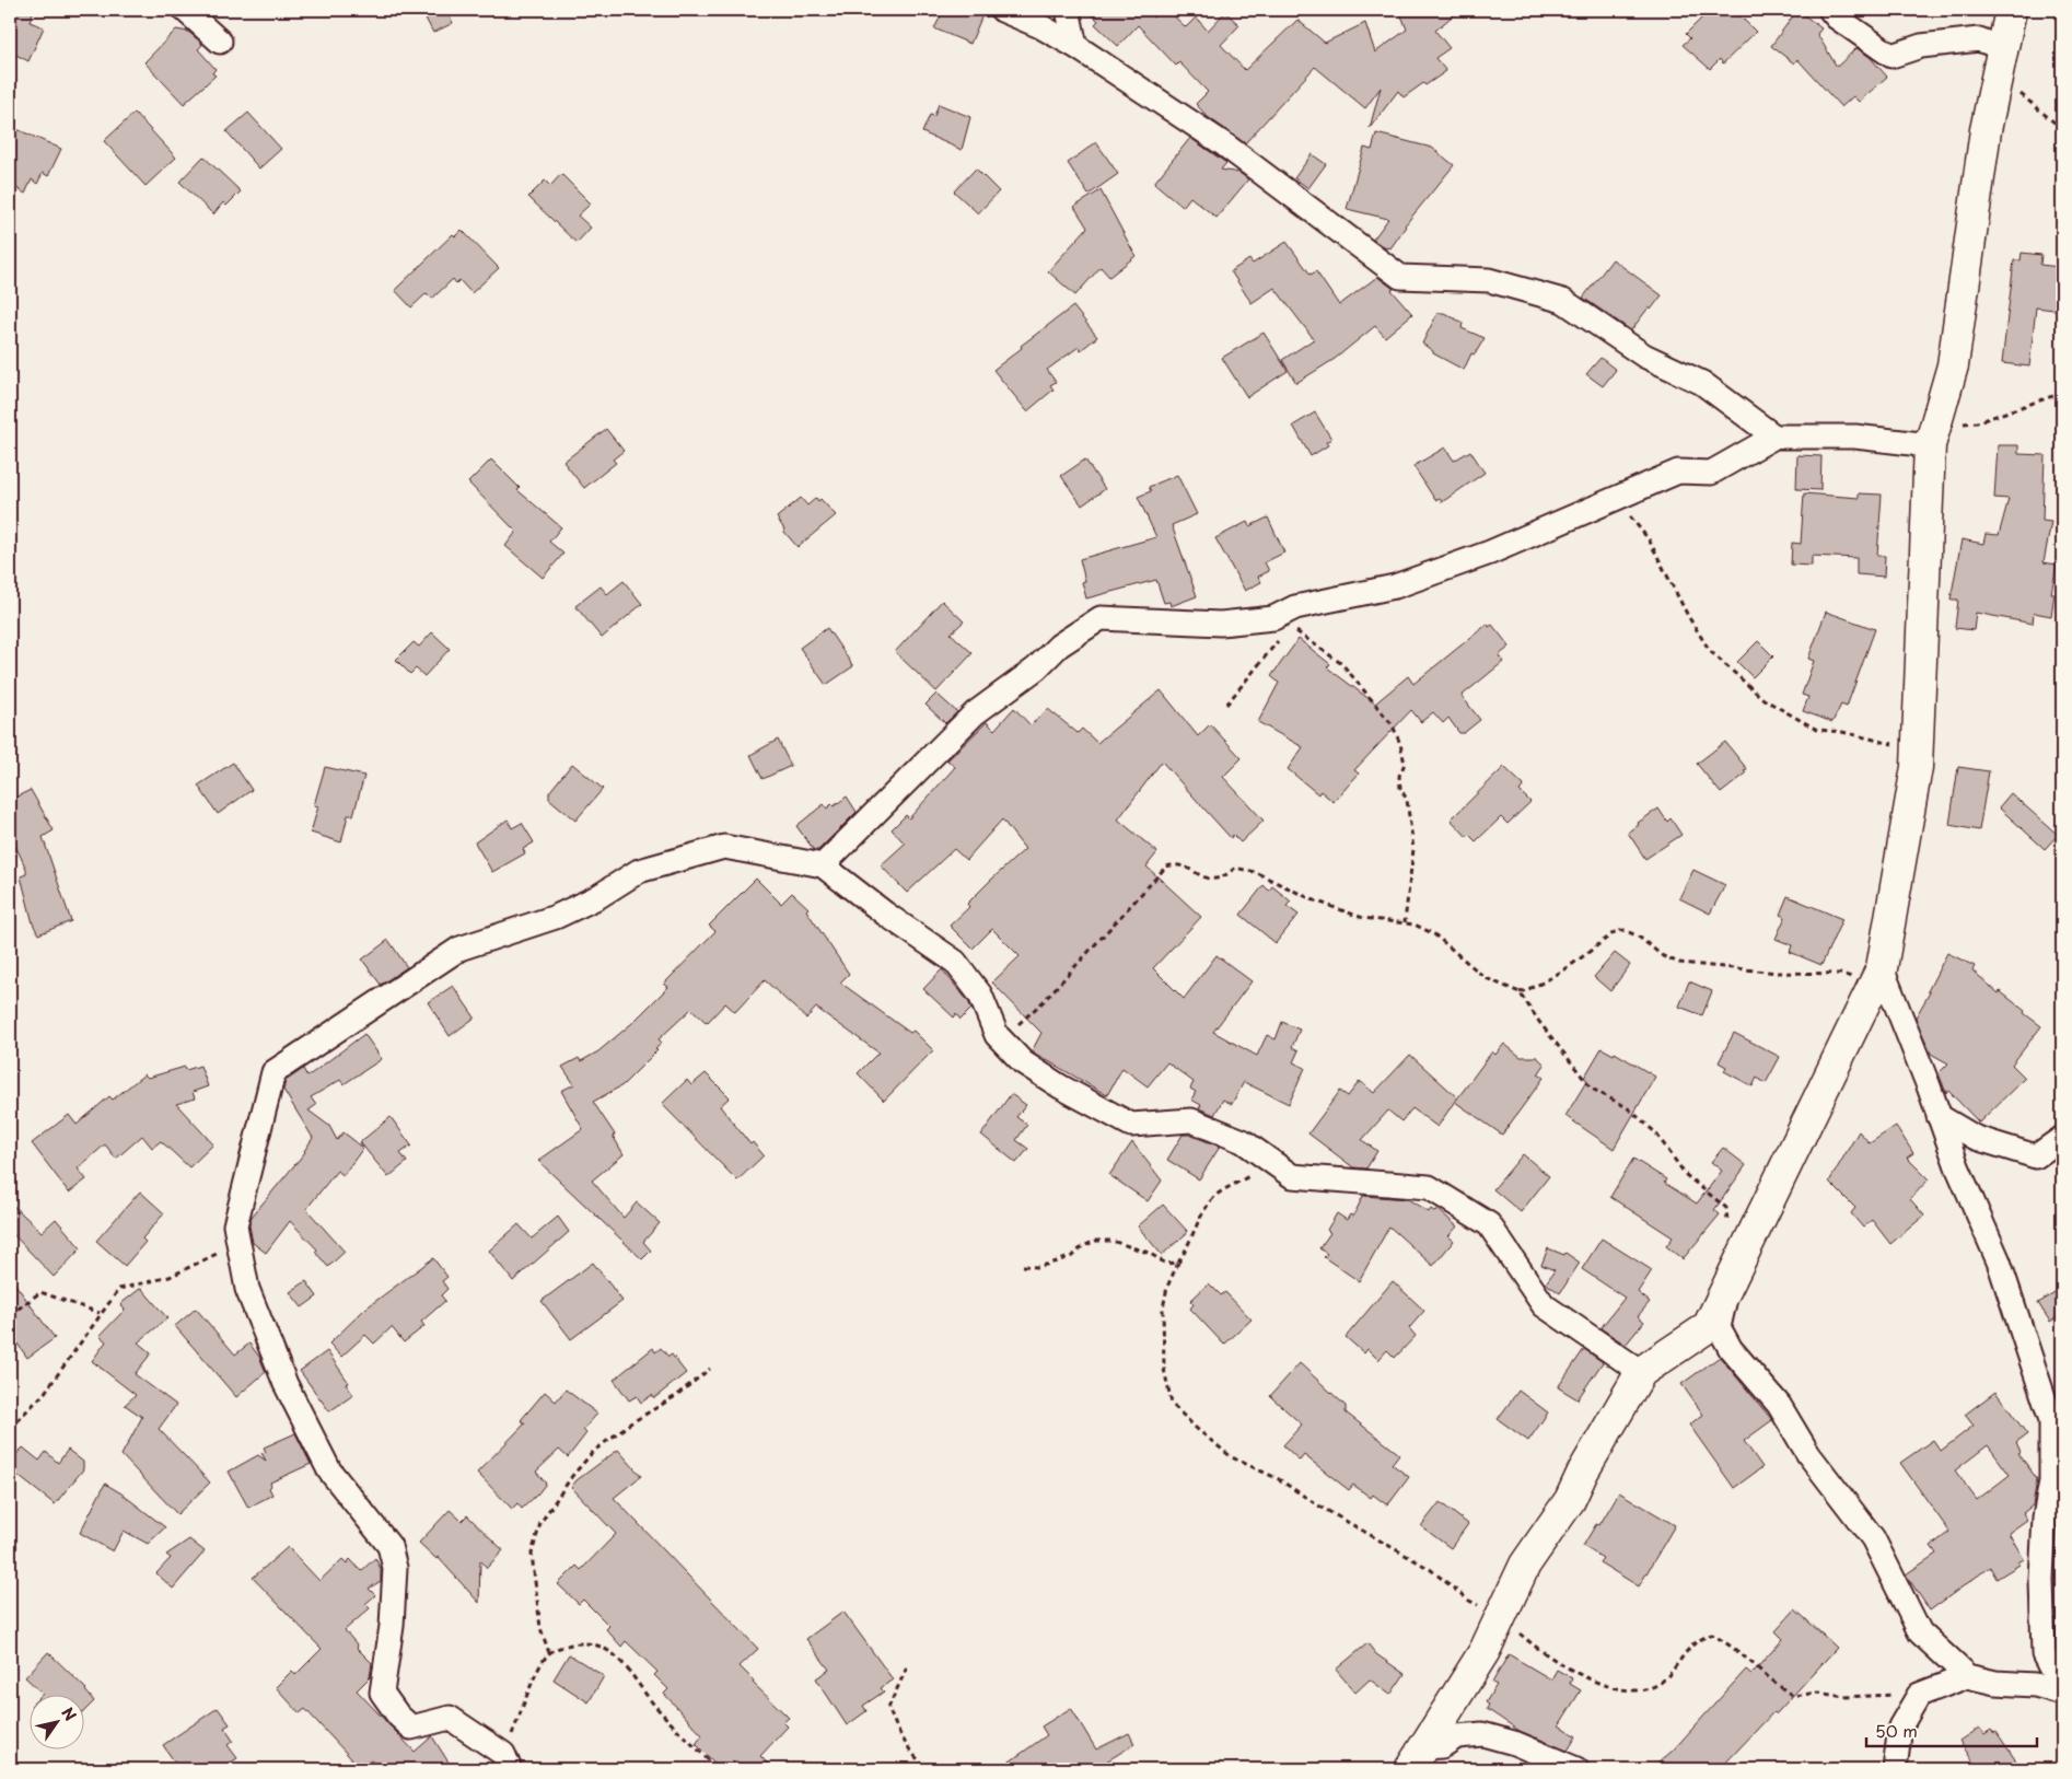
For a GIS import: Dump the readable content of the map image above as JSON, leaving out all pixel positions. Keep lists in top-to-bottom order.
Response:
{
  "scale_bar": "50 m",
  "north": "top right"
}
